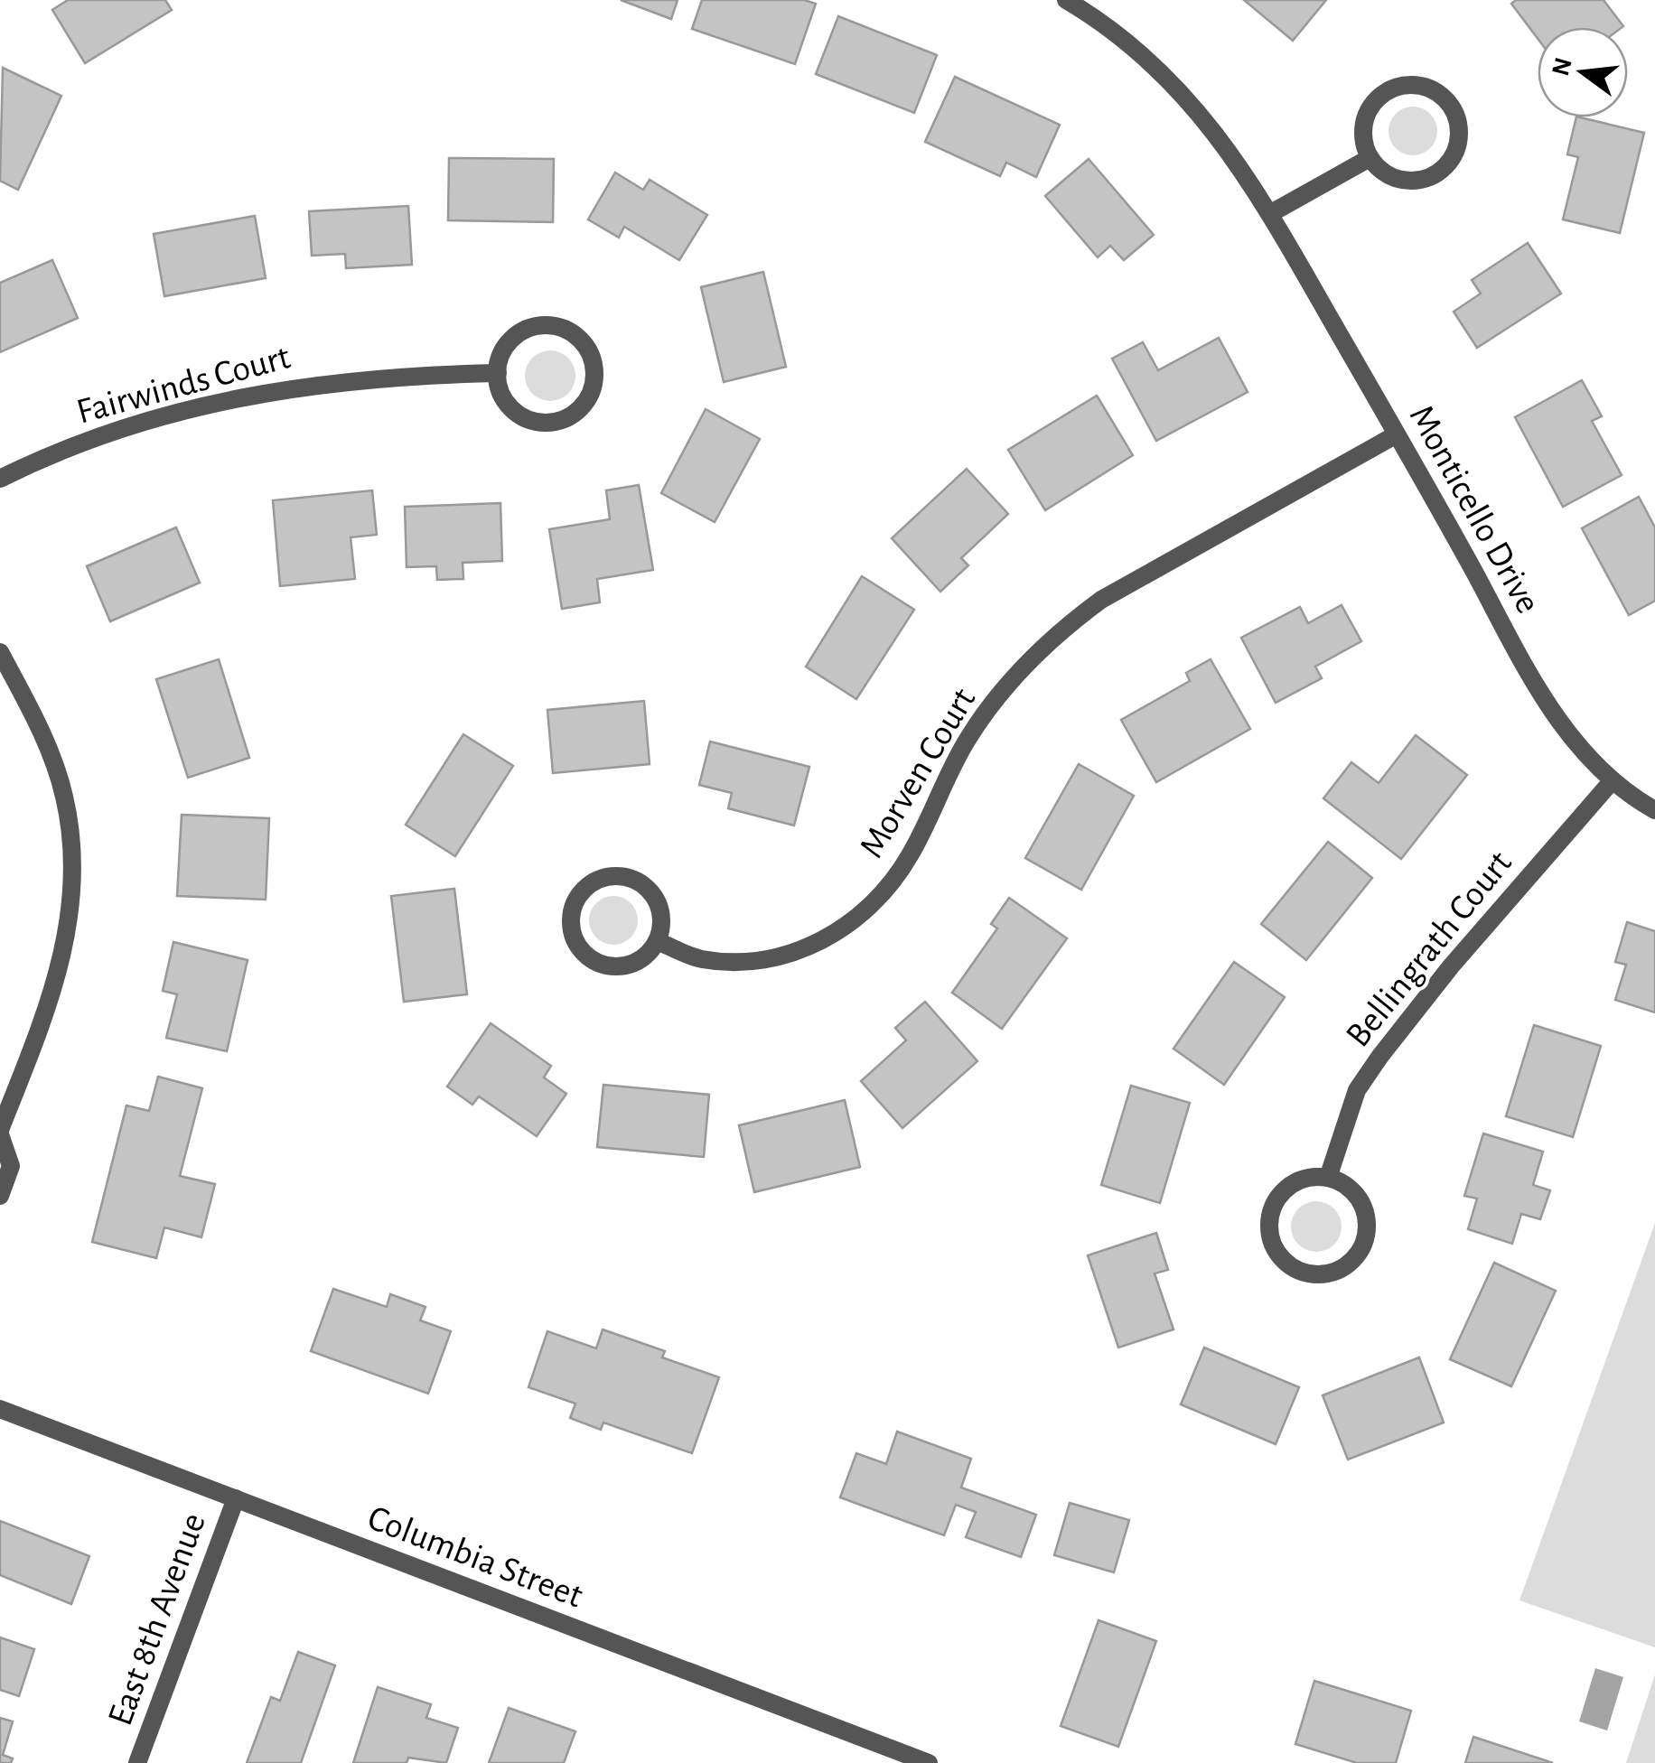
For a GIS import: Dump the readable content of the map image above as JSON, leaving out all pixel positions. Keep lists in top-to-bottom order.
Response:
{
  "streets": {
    "street": [
      "Fairwinds Court",
      "Monticello Drive",
      "Morven Court",
      "Bellingrath Court",
      "Columbia Street",
      "East 8th Avenue"
    ]
  },
  "crossings": [
    ["Monticello Drive", "Morven Court"],
    ["Monticello Drive", "Bellingrath Court"],
    ["Columbia Street", "East 8th Avenue"]
  ],
  "north": "left"
}
